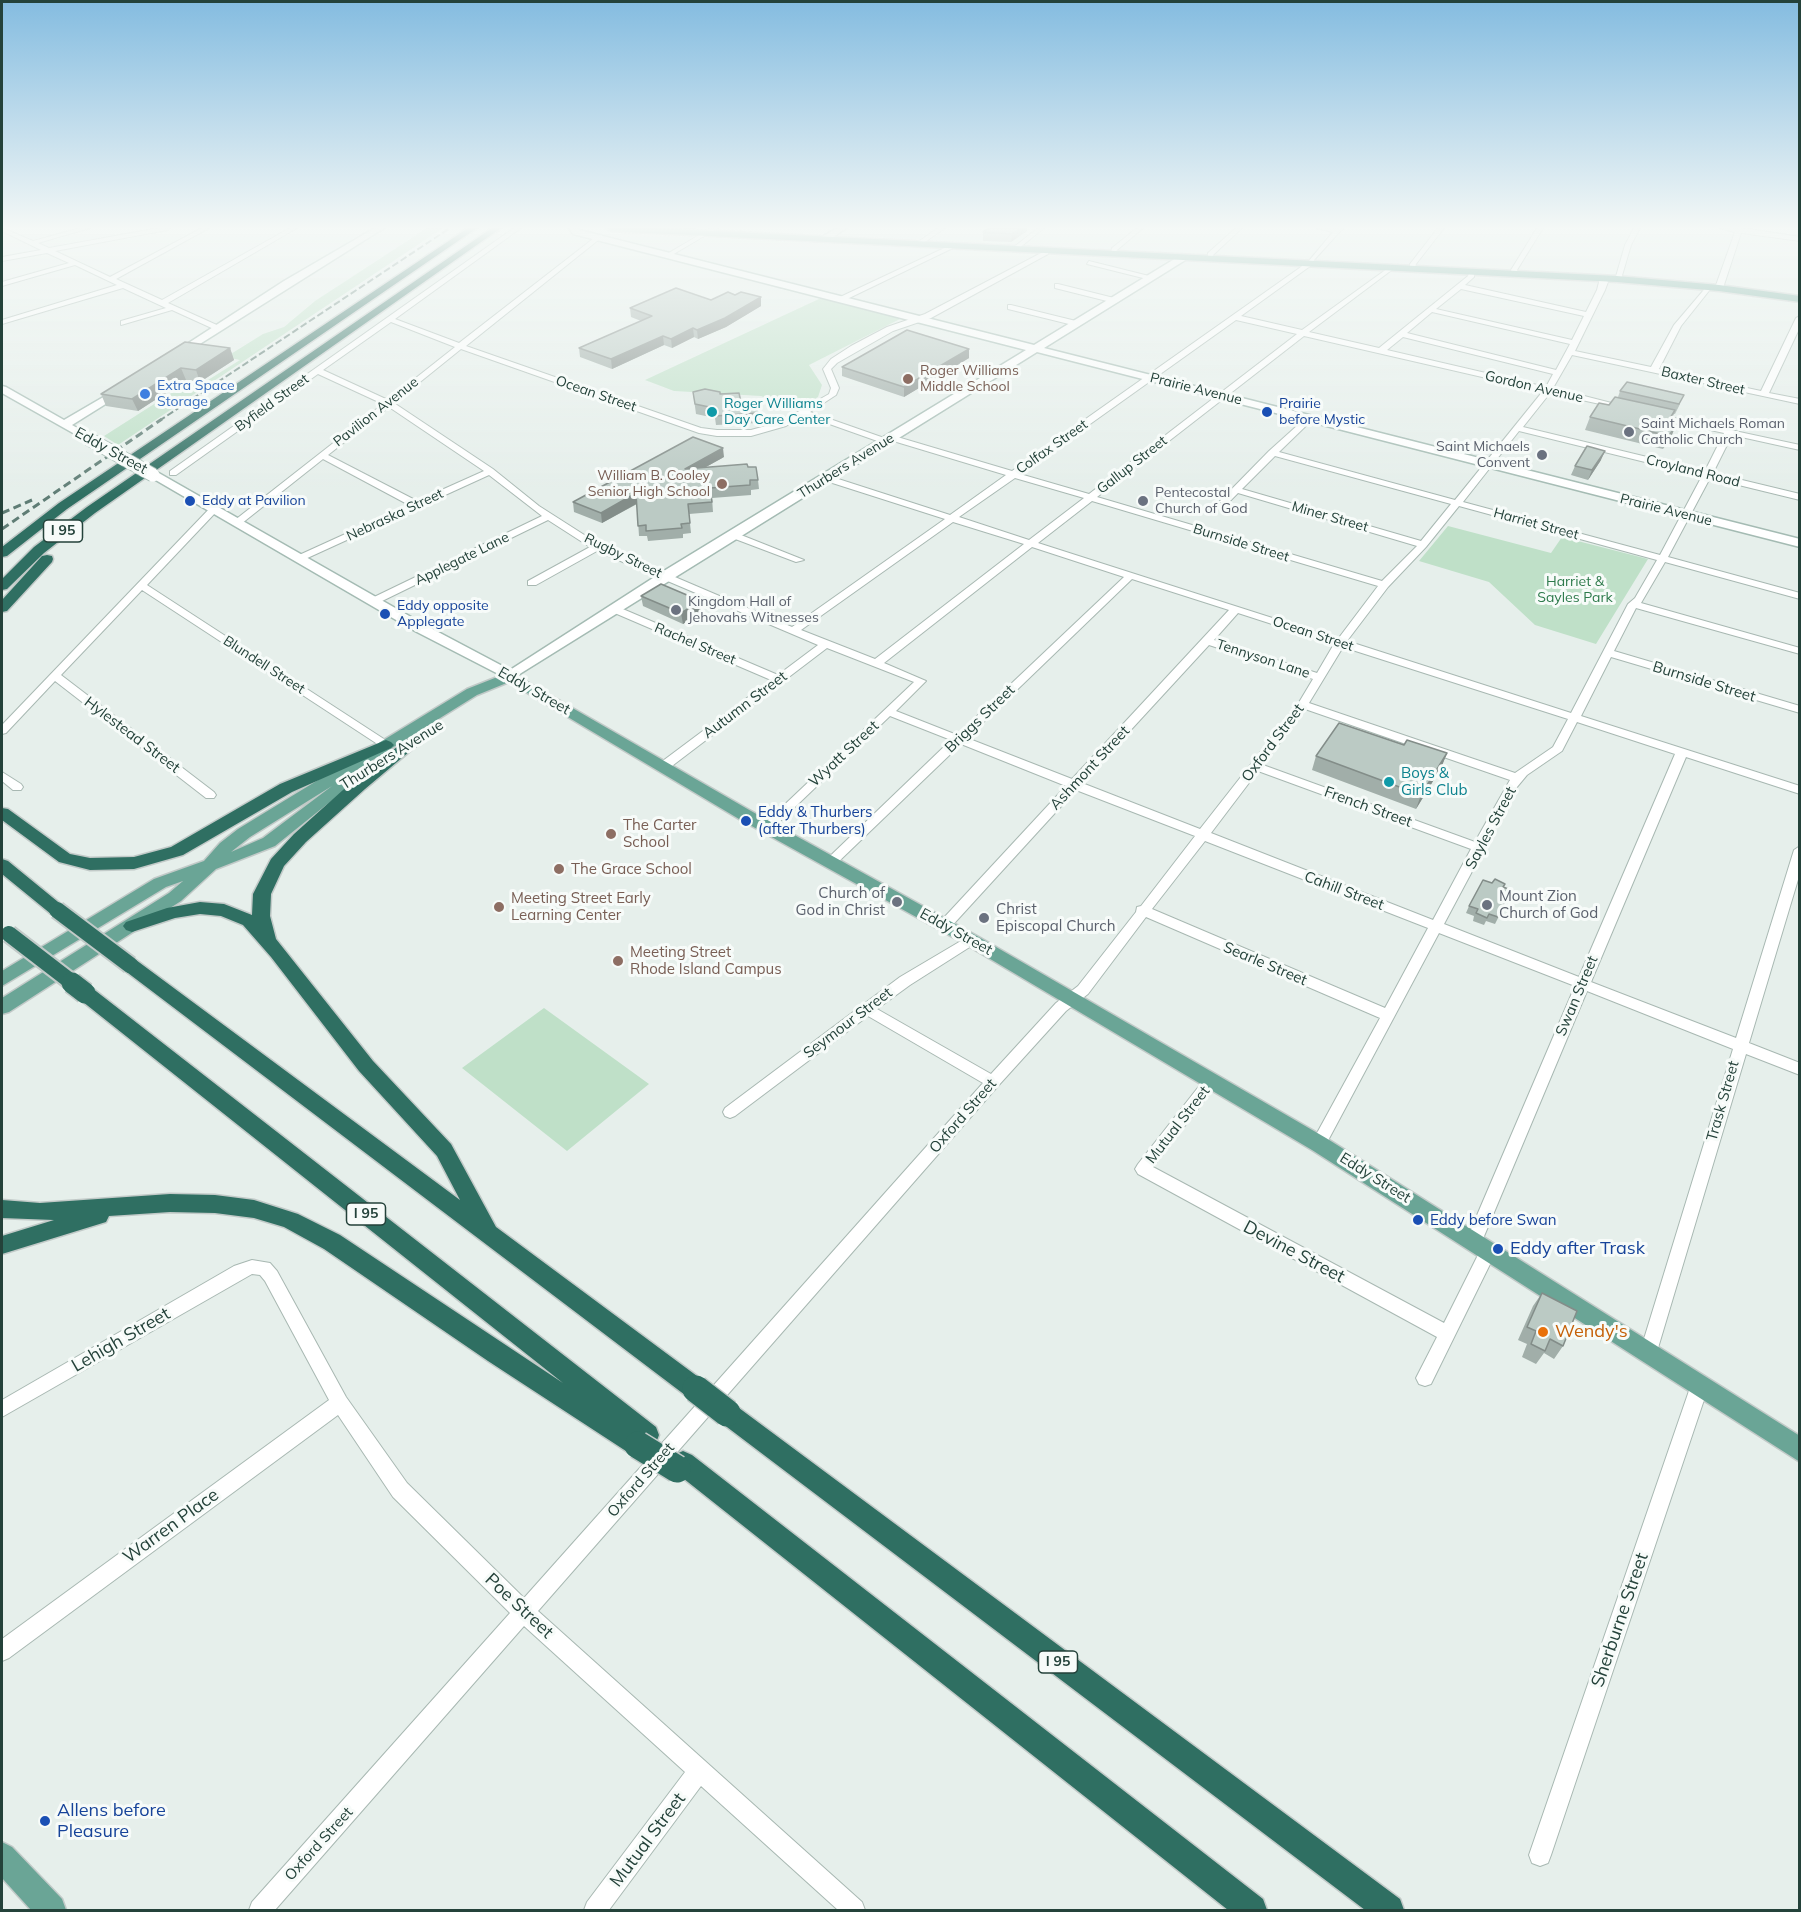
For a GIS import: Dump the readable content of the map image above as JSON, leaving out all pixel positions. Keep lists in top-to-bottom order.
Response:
{
  "streets": {
    "highway": ["I 95"],
    "main road": ["Eddy Street", "Thurbers Avenue"],
    "street": [
      "Baxter Street",
      "Gordon Avenue",
      "Prairie Avenue",
      "Ocean Street",
      "Byfield Street",
      "Pavilion Avenue",
      "Colfax Street",
      "Gallup Street",
      "Croyland Road",
      "Nebraska Street",
      "Miner Street",
      "Harriet Street",
      "Burnside Street",
      "Rugby Street",
      "Applegate Lane",
      "Rachel Street",
      "Tennyson Lane",
      "Blundell Street",
      "Autumn Street",
      "Briggs Street",
      "Hylestead Street",
      "Oxford Street",
      "Wyatt Street",
      "Ashmont Street",
      "French Street",
      "Sayles Street",
      "Cahill Street",
      "Searle Street",
      "Swan Street",
      "Seymour Street",
      "Trask Street",
      "Mutual Street",
      "Devine Street",
      "Lehigh Street",
      "Warren Place",
      "Poe Street",
      "Sherburne Street"
    ]
  },
  "crossings": [
    ["Baxter Street", "Oxford Street"],
    ["Gordon Avenue", "Gallup Street"],
    ["Gordon Avenue", "Oxford Street"],
    ["Prairie Avenue", "Ocean Street"],
    ["Prairie Avenue", "Colfax Street"],
    ["Prairie Avenue", "Gallup Street"],
    ["Prairie Avenue", "Thurbers Avenue"],
    ["Prairie Avenue", "Oxford Street"],
    ["Prairie Avenue", "Sayles Street"],
    ["Ocean Street", "Byfield Street"],
    ["Ocean Street", "Pavilion Avenue"],
    ["Ocean Street", "Colfax Street"],
    ["Ocean Street", "Gallup Street"],
    ["Ocean Street", "Thurbers Avenue"],
    ["Ocean Street", "Burnside Street"],
    ["Ocean Street", "Briggs Street"],
    ["Ocean Street", "Oxford Street"],
    ["Ocean Street", "Ashmont Street"],
    ["Ocean Street", "Sayles Street"],
    ["Ocean Street", "Swan Street"],
    ["Byfield Street", "Rugby Street"],
    ["Pavilion Avenue", "Eddy Street"],
    ["Pavilion Avenue", "Rugby Street"],
    ["Colfax Street", "Burnside Street"],
    ["Colfax Street", "Rugby Street"],
    ["Eddy Street", "Thurbers Avenue"],
    ["Eddy Street", "Nebraska Street"],
    ["Eddy Street", "Applegate Lane"],
    ["Eddy Street", "Autumn Street"],
    ["Eddy Street", "Briggs Street"],
    ["Eddy Street", "Oxford Street"],
    ["Eddy Street", "Wyatt Street"],
    ["Eddy Street", "Ashmont Street"],
    ["Eddy Street", "Sayles Street"],
    ["Eddy Street", "Swan Street"],
    ["Eddy Street", "Seymour Street"],
    ["Eddy Street", "Trask Street"],
    ["Eddy Street", "Mutual Street"],
    ["Eddy Street", "Sherburne Street"],
    ["Gallup Street", "Burnside Street"],
    ["Gallup Street", "Rugby Street"],
    ["Thurbers Avenue", "Burnside Street"],
    ["Thurbers Avenue", "Rugby Street"],
    ["Thurbers Avenue", "Rachel Street"],
    ["Thurbers Avenue", "Blundell Street"],
    ["Croyland Road", "Oxford Street"],
    ["Croyland Road", "Sayles Street"],
    ["Nebraska Street", "Rugby Street"],
    ["Miner Street", "Oxford Street"],
    ["Harriet Street", "Oxford Street"],
    ["Harriet Street", "Sayles Street"],
    ["Burnside Street", "Oxford Street"],
    ["Burnside Street", "Sayles Street"],
    ["Rugby Street", "Applegate Lane"],
    ["Rugby Street", "Autumn Street"],
    ["Rugby Street", "Wyatt Street"],
    ["Rachel Street", "Autumn Street"],
    ["Tennyson Lane", "Oxford Street"],
    ["Tennyson Lane", "Ashmont Street"],
    ["Briggs Street", "Cahill Street"],
    ["Oxford Street", "French Street"],
    ["Oxford Street", "Cahill Street"],
    ["Oxford Street", "Searle Street"],
    ["Oxford Street", "Poe Street"],
    ["Wyatt Street", "Cahill Street"],
    ["Ashmont Street", "Cahill Street"],
    ["French Street", "Sayles Street"],
    ["Sayles Street", "Cahill Street"],
    ["Sayles Street", "Searle Street"],
    ["Cahill Street", "Swan Street"],
    ["Cahill Street", "Trask Street"],
    ["Swan Street", "Devine Street"],
    ["Mutual Street", "Devine Street"],
    ["Mutual Street", "Poe Street"],
    ["Lehigh Street", "Poe Street"],
    ["Warren Place", "Poe Street"]
  ],
  "parks": ["Harriet & Sayles Park"],
  "places": [
    "Roger Williams Middle School",
    "Extra Space Storage",
    "Roger Williams Day Care Center",
    "Prairie before Mystic",
    "Saint Michaels Roman Catholic Church",
    "Saint Michaels Convent",
    "William B. Cooley Senior High School",
    "Eddy at Pavilion",
    "Pentecostal Church of God",
    "Kingdom Hall of Jehovahs Witnesses",
    "Eddy opposite Applegate",
    "Boys & Girls Club",
    "Eddy & Thurbers (after Thurbers)",
    "The Carter School",
    "The Grace School",
    "Church of God in Christ",
    "Mount Zion Church of God",
    "Meeting Street Early Learning Center",
    "Christ Episcopal Church",
    "Meeting Street Rhode Island Campus",
    "Eddy before Swan",
    "Eddy after Trask",
    "Wendy's",
    "Allens before Pleasure"
  ]
}
